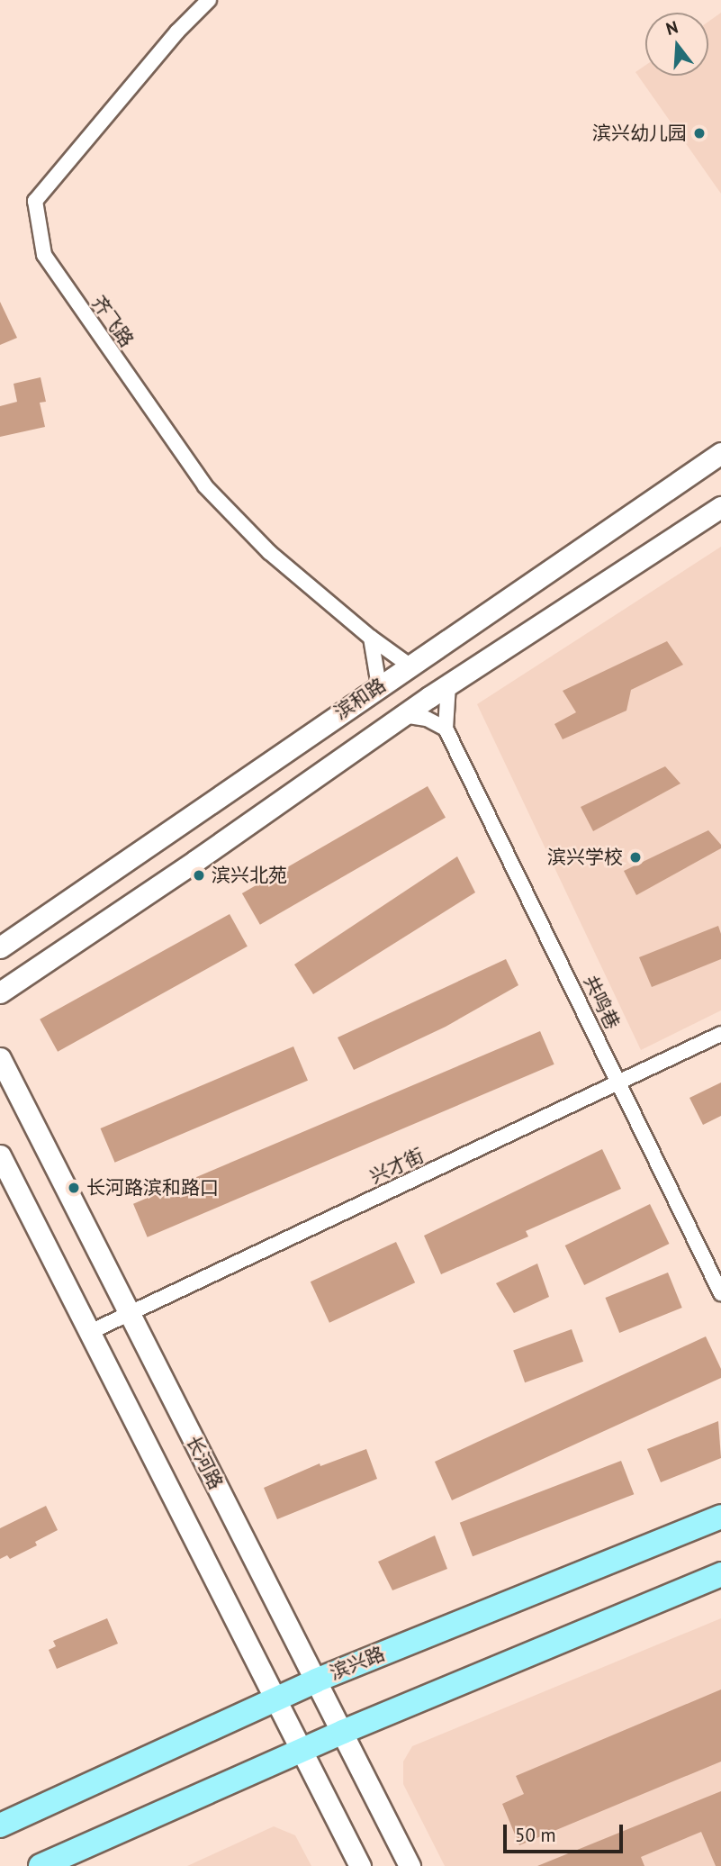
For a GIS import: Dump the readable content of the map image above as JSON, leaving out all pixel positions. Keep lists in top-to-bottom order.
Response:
{
  "streets": {
    "main road": ["滨和路", "长河路", "滨兴路"],
    "street": ["齐飞路", "共鸣巷", "兴才街"]
  },
  "crossings": [
    ["齐飞路", "滨和路"],
    ["滨和路", "共鸣巷"],
    ["共鸣巷", "兴才街"],
    ["兴才街", "长河路"],
    ["长河路", "滨兴路"]
  ],
  "places": [
    "滨兴幼儿园",
    "滨兴学校",
    "滨兴北苑",
    "长河路滨和路口"
  ],
  "scale_bar": "50 m",
  "north": "top"
}
